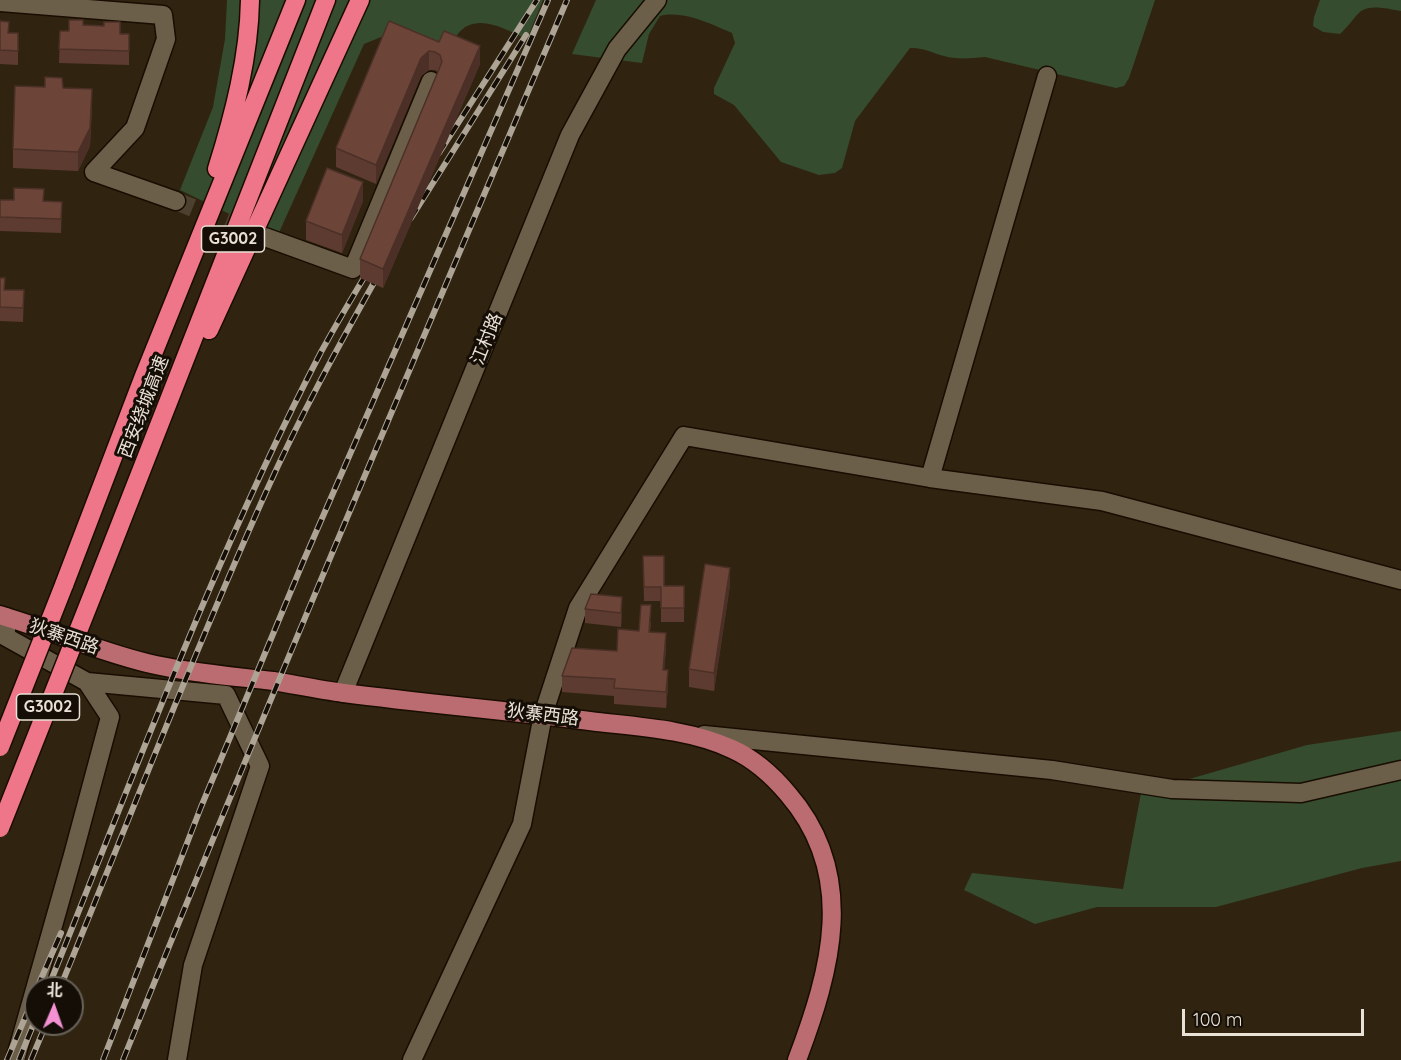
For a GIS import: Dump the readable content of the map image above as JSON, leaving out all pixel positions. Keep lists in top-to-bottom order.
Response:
{
  "streets": {
    "highway": ["G3002", "西安绕城高速"],
    "main road": ["狄寨西路"],
    "street": ["江村路"]
  },
  "crossings": [
    ["江村路", "狄寨西路"]
  ],
  "scale_bar": "100 m",
  "north": "top"
}
